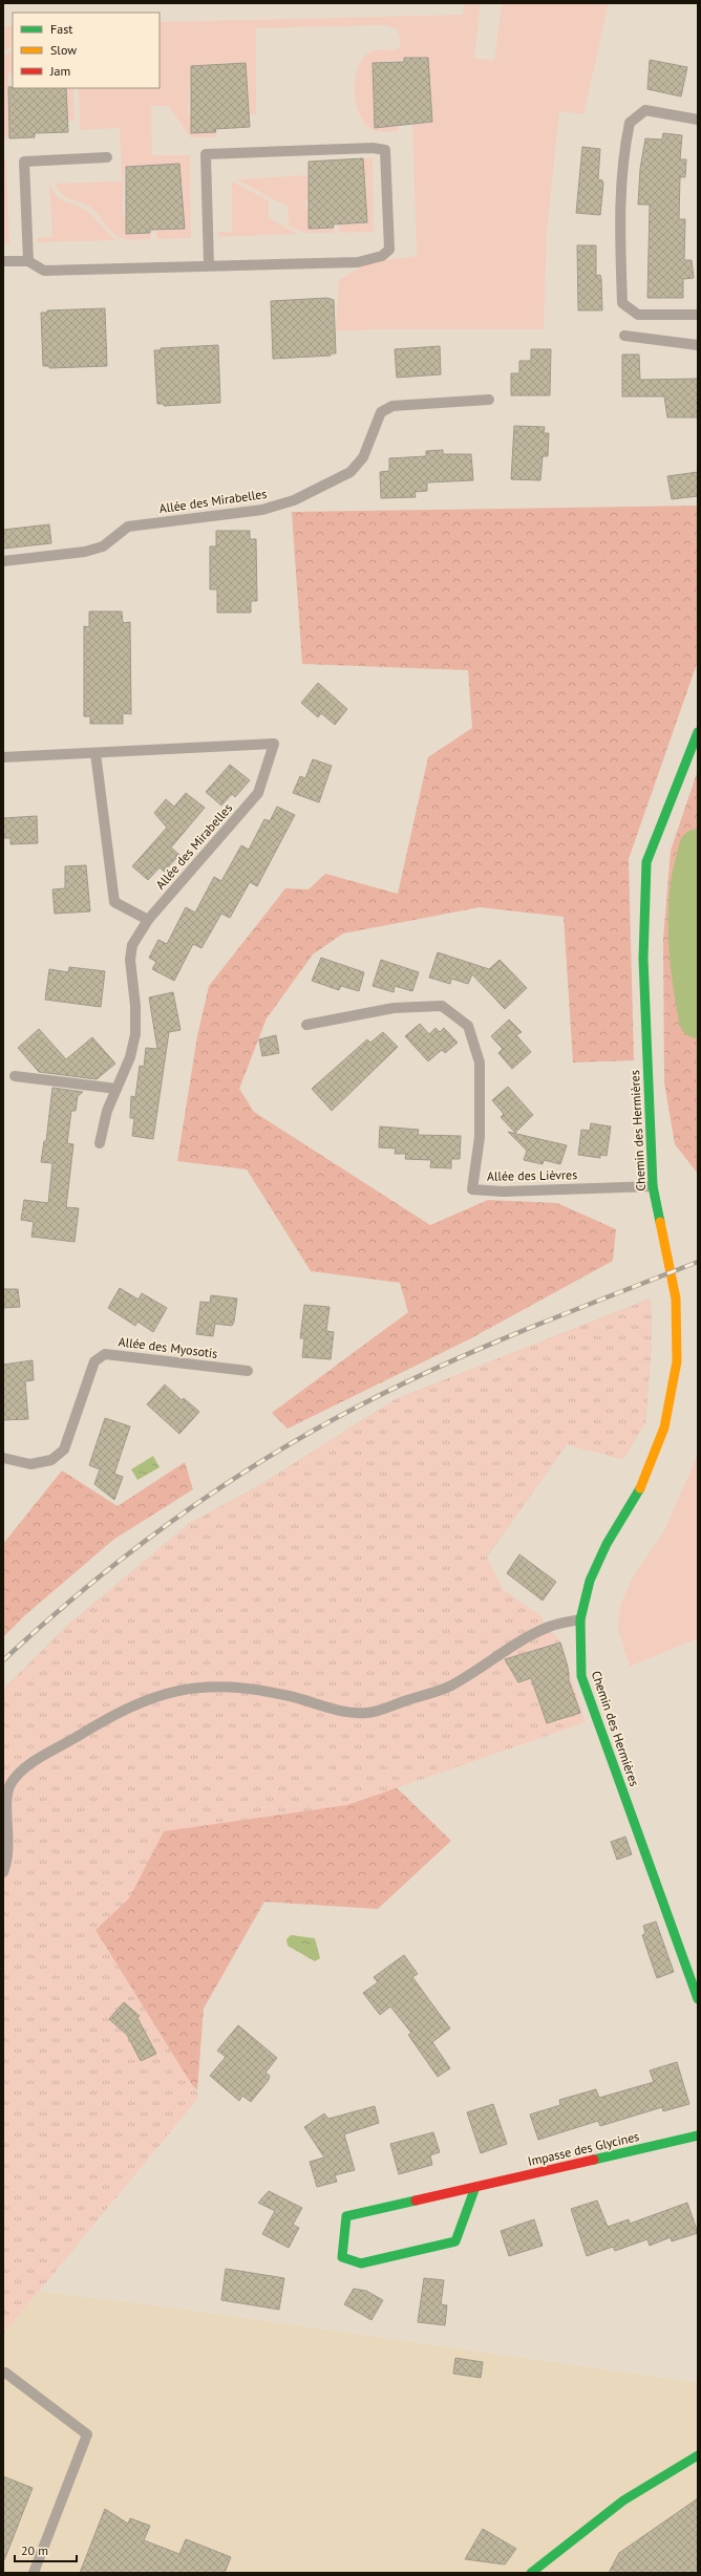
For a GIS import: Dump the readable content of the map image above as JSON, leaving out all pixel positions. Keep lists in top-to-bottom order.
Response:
{
  "streets": {
    "street": ["Chemin des Hermières", "Impasse des Glycines"],
    "lane": ["Allée des Mirabelles", "Allée des Lièvres", "Allée des Myosotis"]
  },
  "crossings": [
    ["Chemin des Hermières", "Allée des Lièvres"]
  ],
  "legend": ["Fast", "Slow", "Jam"],
  "scale_bar": "20 m"
}
